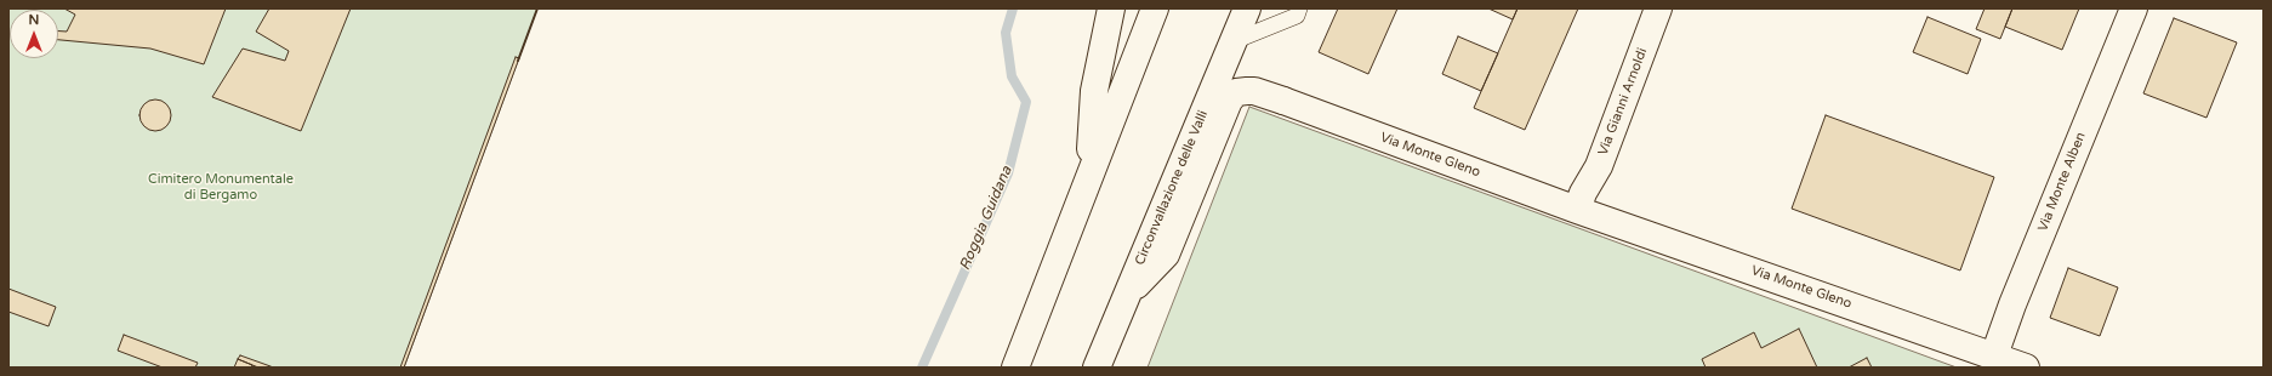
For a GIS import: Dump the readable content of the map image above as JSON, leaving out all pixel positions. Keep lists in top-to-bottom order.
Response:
{
  "streets": {
    "main road": [
      "Via Gianni Arnoldi",
      "Via Monte Gleno",
      "Via Monte Alben",
      "Circonvallazione delle Valli"
    ]
  },
  "crossings": [
    ["Via Gianni Arnoldi", "Via Monte Gleno"],
    ["Via Monte Gleno", "Via Monte Alben"],
    ["Via Monte Gleno", "Circonvallazione delle Valli"]
  ],
  "water": ["Roggia Guidana"],
  "parks": ["Cimitero Monumentale di Bergamo"],
  "north": "top"
}
